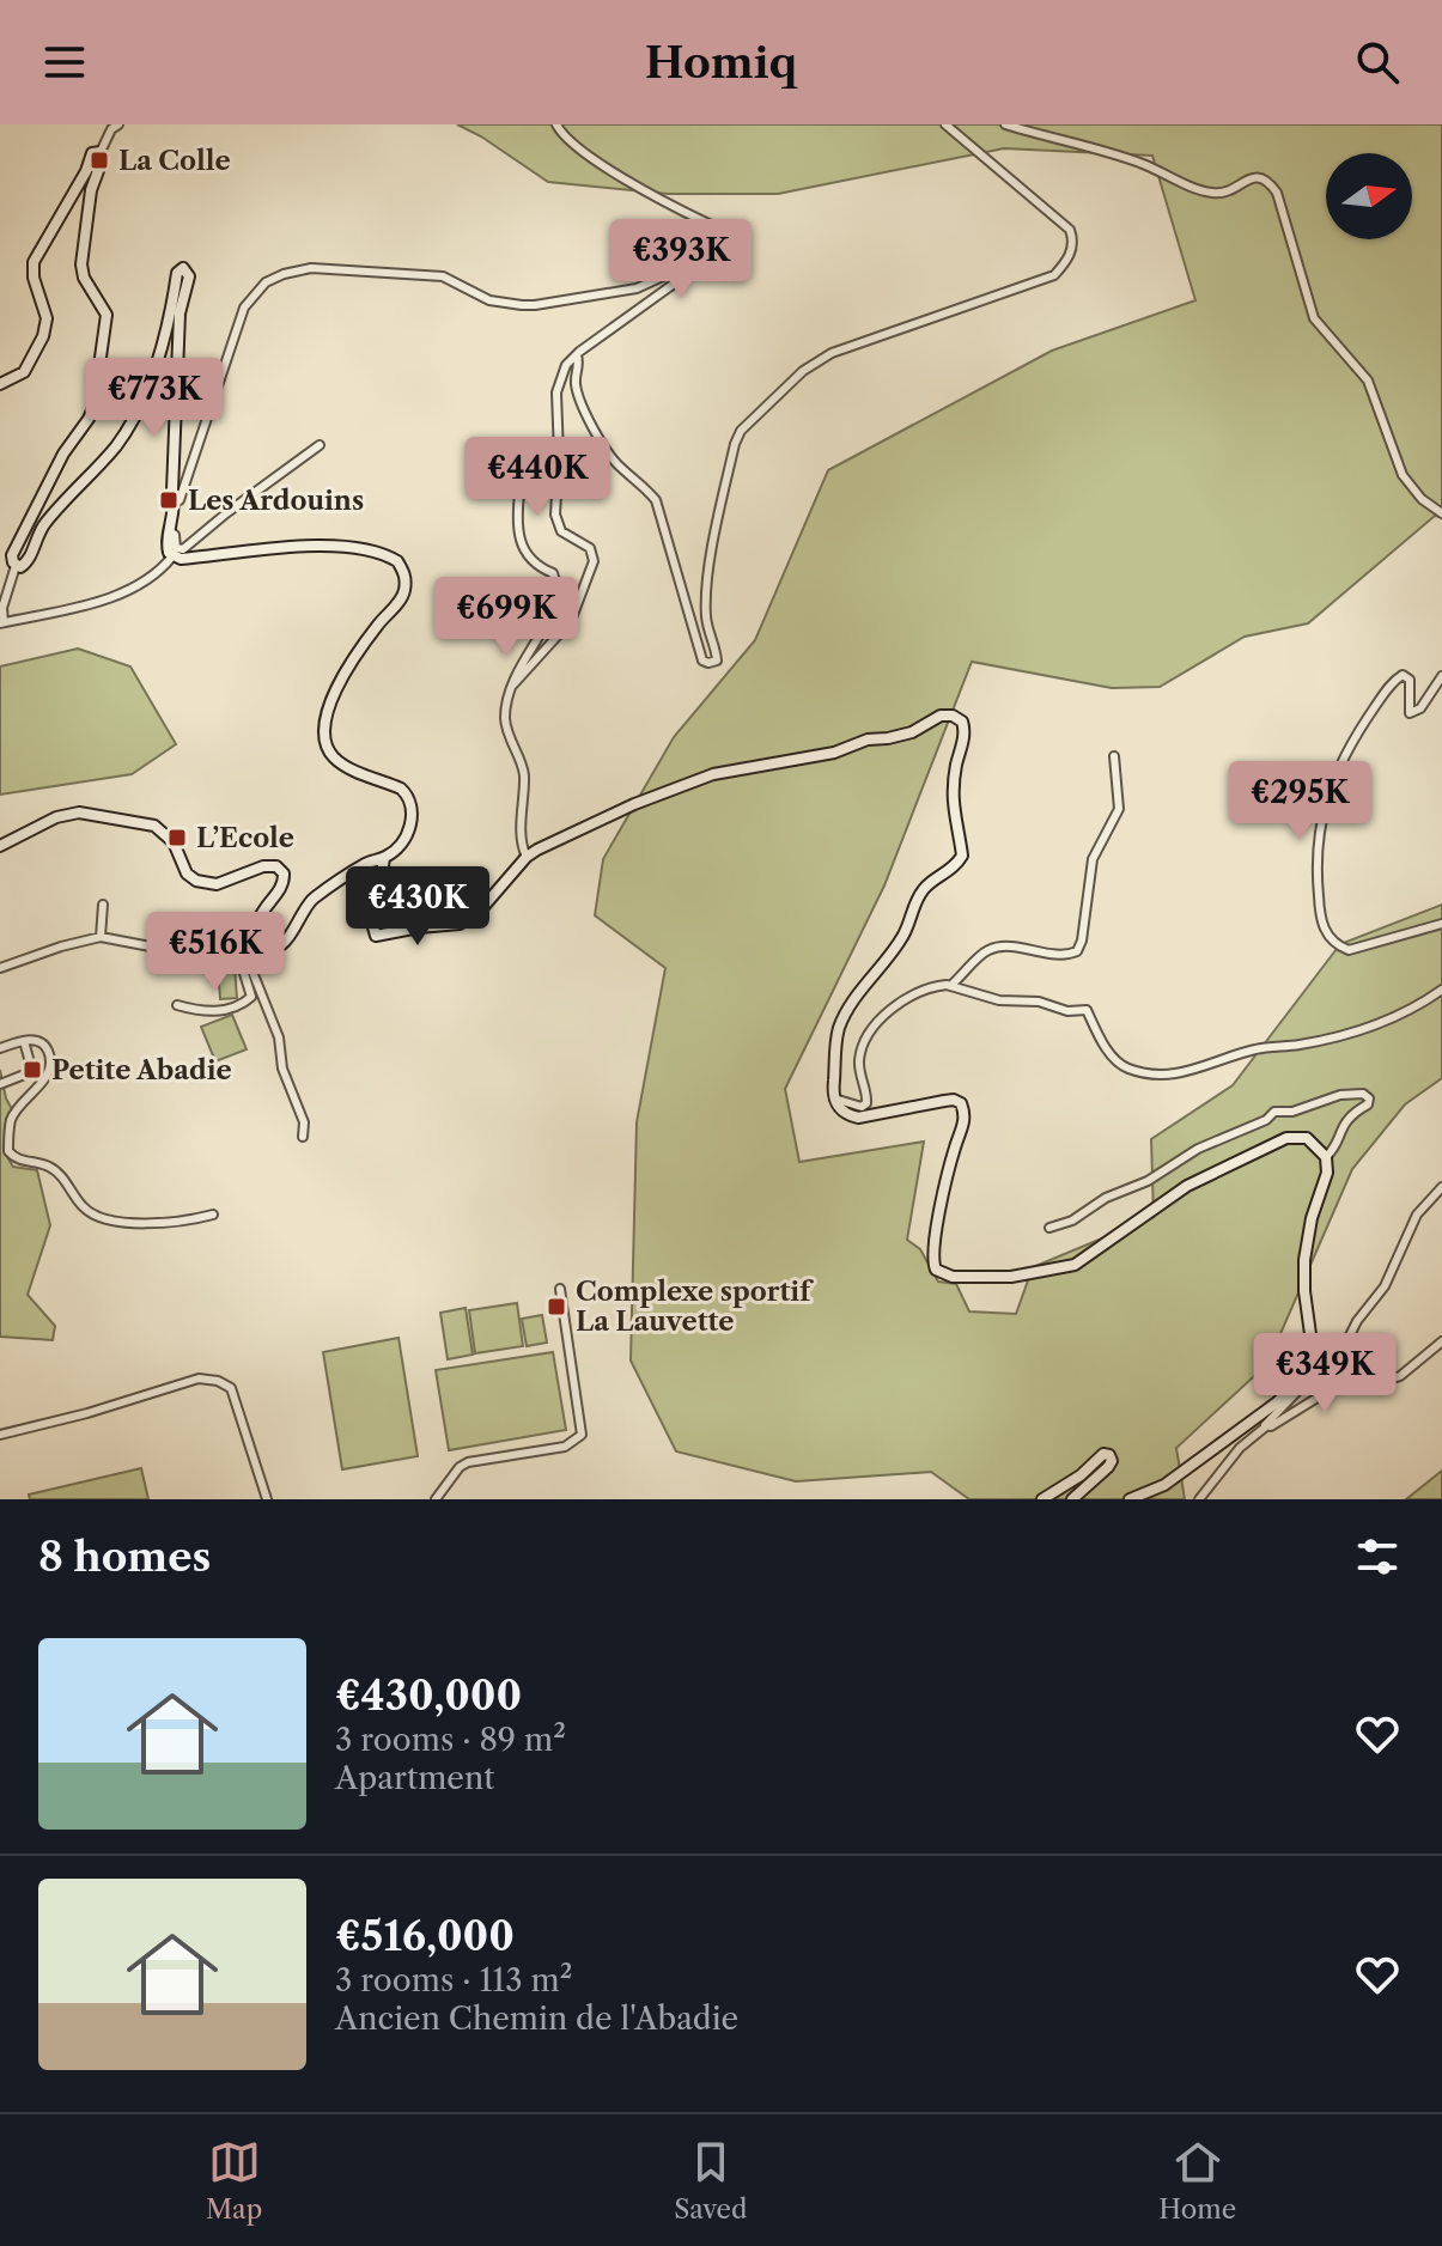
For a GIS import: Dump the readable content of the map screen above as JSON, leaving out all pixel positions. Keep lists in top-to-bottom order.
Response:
{
  "places": {
    "transit": [
      "La Colle",
      "Les Ardouins",
      "L’Ecole",
      "Petite Abadie",
      "Complexe sportif La Lauvette"
    ]
  },
  "north": "right",
  "page": {
    "header": "Homiq",
    "price": [
      "€393K",
      "€773K",
      "€440K",
      "€699K",
      "€295K",
      "€430K",
      "€516K",
      "€349K"
    ],
    "heading": "8 homes",
    "list": [
      {
        "name": "€430,000",
        "note": "3 rooms · 89 m² · Apartment"
      },
      {
        "name": "€516,000",
        "note": "3 rooms · 113 m² · Ancien Chemin de l'Abadie"
      }
    ],
    "tabs": ["Map", "Saved", "Home"]
  }
}
